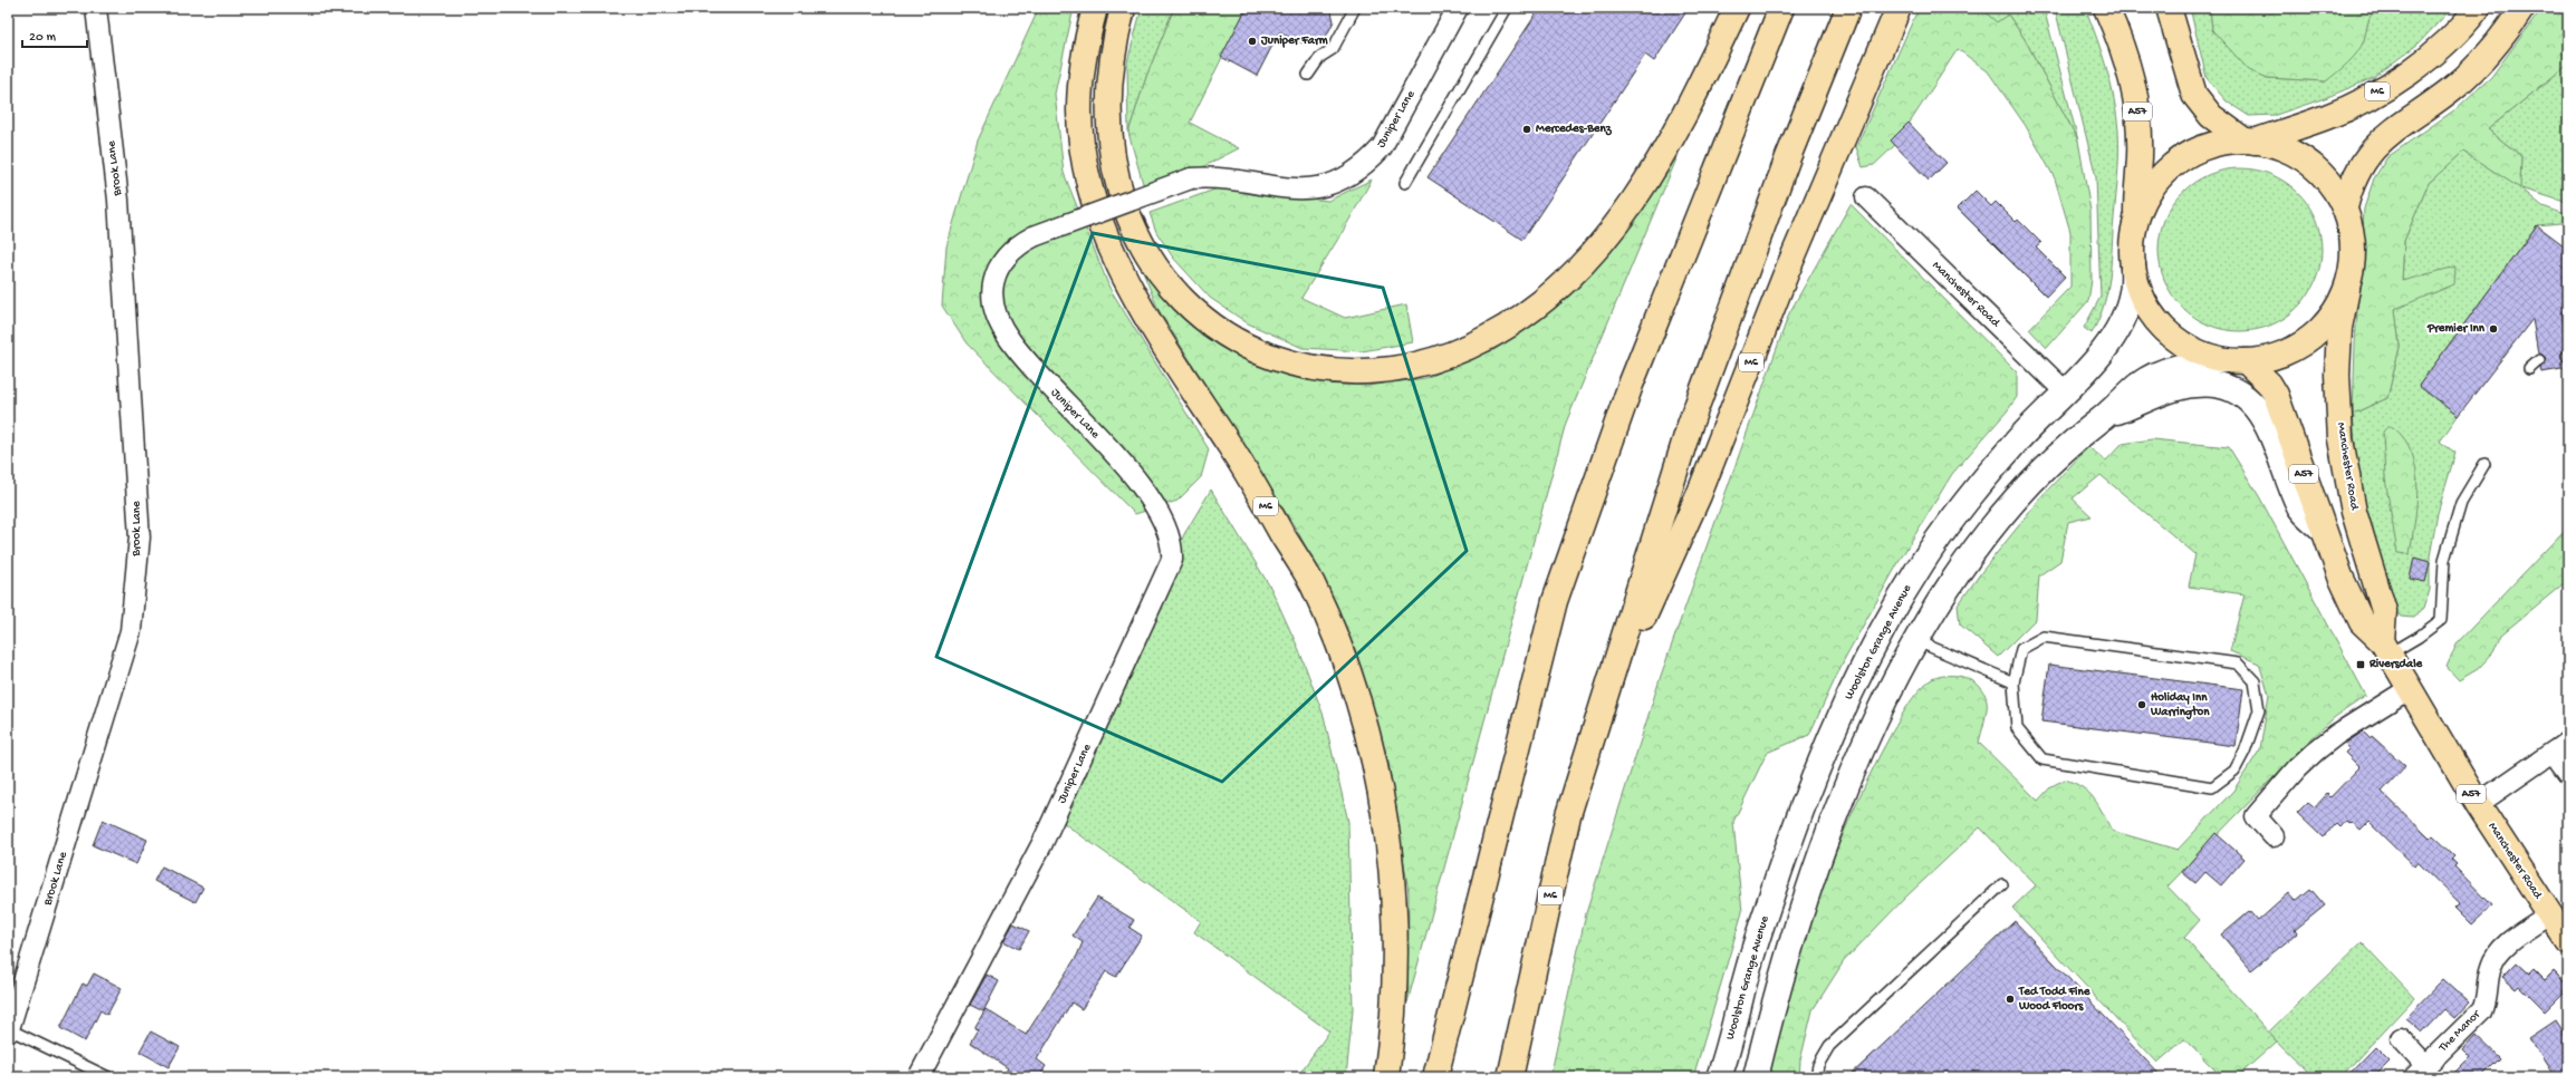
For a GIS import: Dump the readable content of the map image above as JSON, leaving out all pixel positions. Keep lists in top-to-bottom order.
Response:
{
  "streets": {
    "main road": [
      "M6",
      "A57",
      "Manchester Road",
      "Woolston Grange Avenue"
    ],
    "street": ["Juniper Lane", "Brook Lane", "The Manor"]
  },
  "crossings": [
    ["M6", "A57"],
    ["A57", "Manchester Road"],
    ["A57", "Woolston Grange Avenue"],
    ["Manchester Road", "Woolston Grange Avenue"],
    ["Manchester Road", "The Manor"]
  ],
  "places": {
    "other": [
      "Juniper Farm",
      "Mercedes-Benz",
      "Premier Inn",
      "Holiday Inn Warrington",
      "Ted Todd Fine Wood Floors"
    ],
    "transit": ["Riversdale"]
  },
  "scale_bar": "20 m"
}
